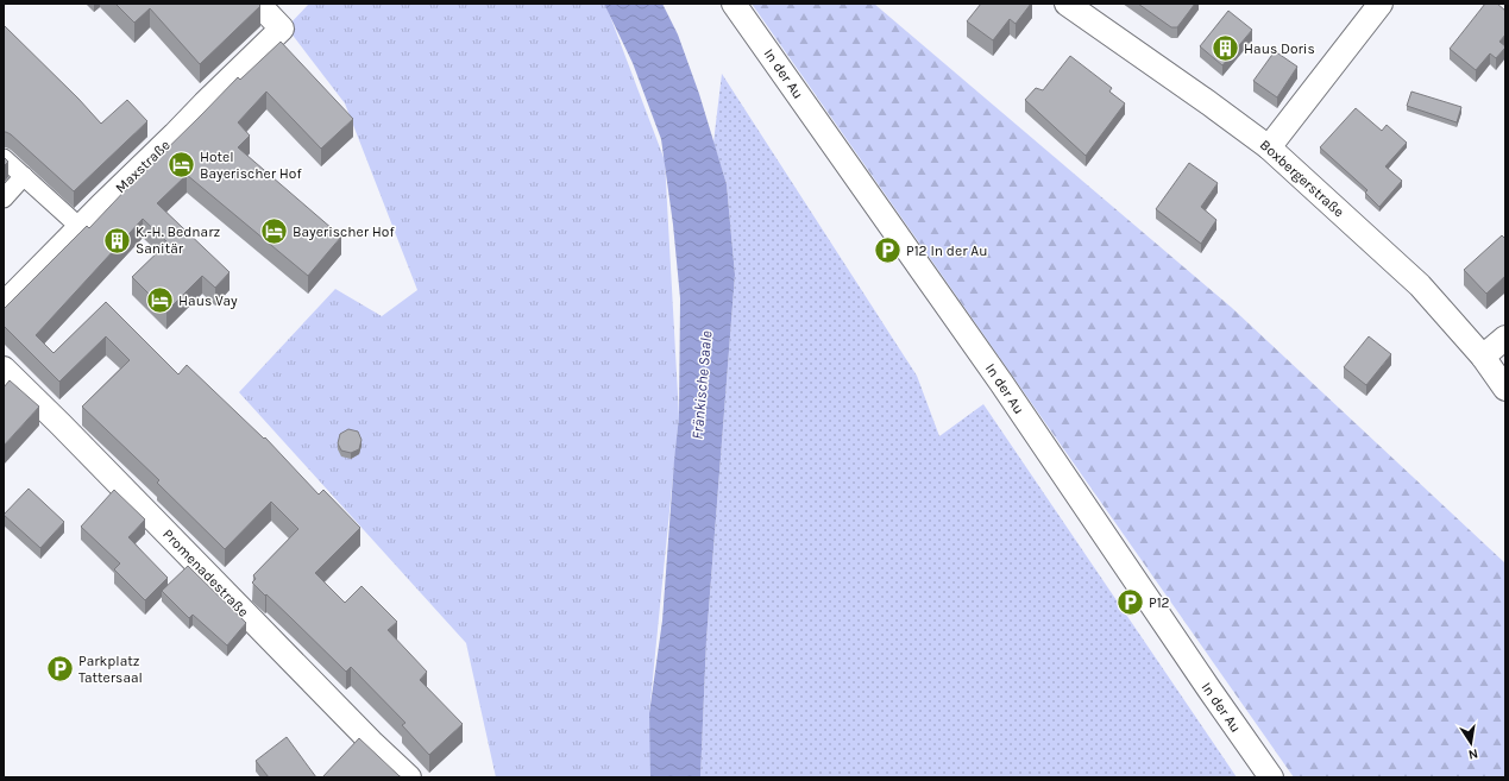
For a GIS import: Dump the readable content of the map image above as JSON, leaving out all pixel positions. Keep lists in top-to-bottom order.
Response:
{
  "streets": {
    "street": [
      "In der Au",
      "Maxstraße",
      "Boxbergerstraße",
      "Promenadestraße"
    ]
  },
  "water": ["Fränkische Saale"],
  "places": {
    "building": ["Haus Doris", "K.-H. Bednarz Sanitär"],
    "hotel": ["Hotel Bayerischer Hof", "Bayerischer Hof", "Haus Vay"],
    "parking": ["P12 In der Au", "P12", "Parkplatz Tattersaal"]
  },
  "north": "bottom"
}
